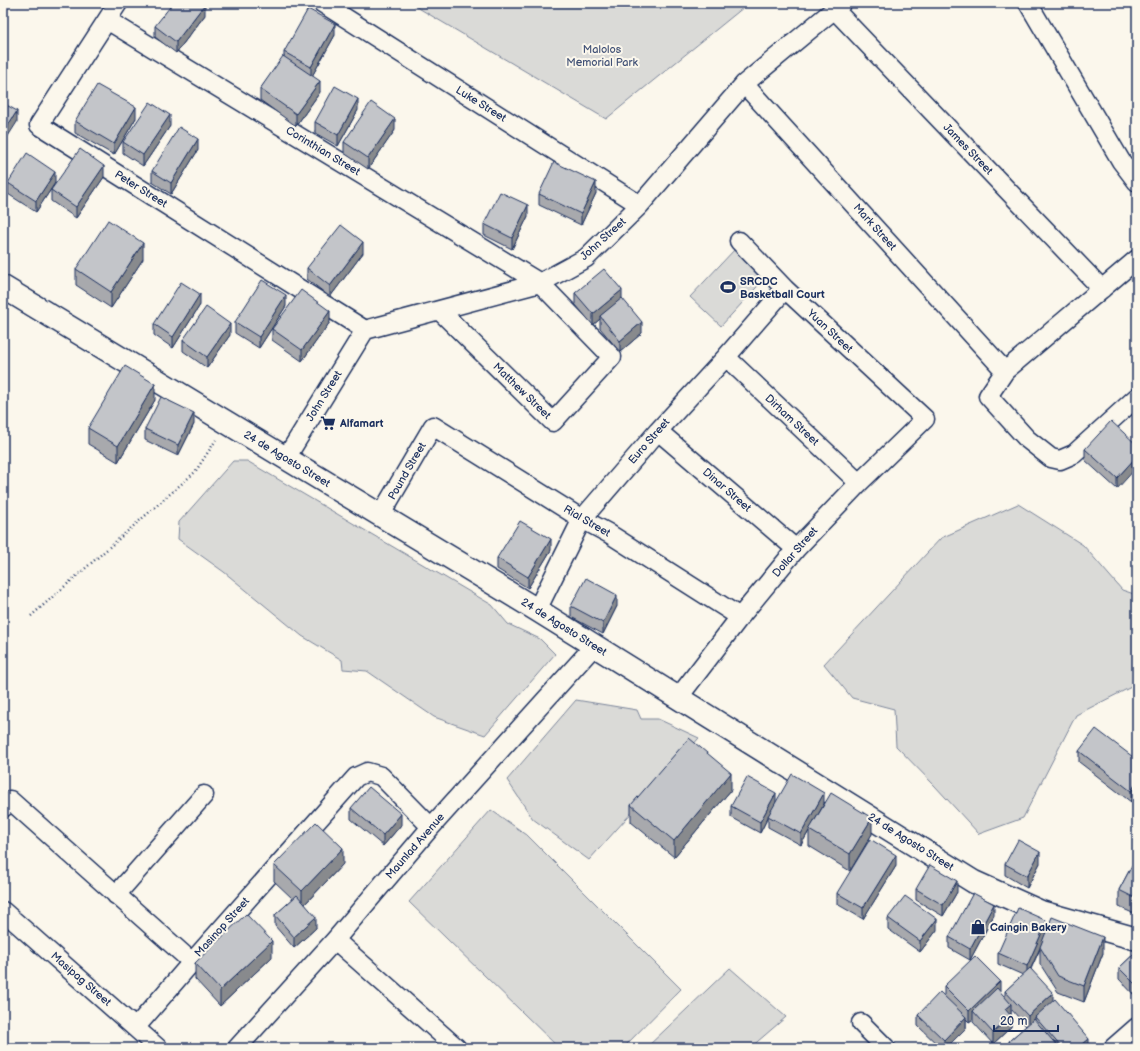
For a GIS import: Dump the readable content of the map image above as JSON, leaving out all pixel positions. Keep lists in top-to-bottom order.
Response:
{
  "streets": {
    "street": [
      "Luke Street",
      "James Street",
      "Corinthian Street",
      "Peter Street",
      "Mark Street",
      "John Street",
      "Yuan Street",
      "Matthew Street",
      "Dirham Street",
      "Euro Street",
      "24 de Agosto Street",
      "Pound Street",
      "Dinar Street",
      "Rial Street",
      "Dollar Street",
      "Maunlad Avenue",
      "Masinop Street",
      "Masipag Street"
    ]
  },
  "crossings": [
    ["Luke Street", "John Street"],
    ["James Street", "John Street"],
    ["Corinthian Street", "Peter Street"],
    ["Corinthian Street", "John Street"],
    ["Corinthian Street", "Matthew Street"],
    ["Peter Street", "John Street"],
    ["Mark Street", "John Street"],
    ["John Street", "Matthew Street"],
    ["John Street", "24 de Agosto Street"],
    ["Yuan Street", "Euro Street"],
    ["Yuan Street", "Dollar Street"],
    ["Dirham Street", "Euro Street"],
    ["Dirham Street", "Dollar Street"],
    ["Euro Street", "24 de Agosto Street"],
    ["Euro Street", "Dinar Street"],
    ["Euro Street", "Rial Street"],
    ["24 de Agosto Street", "Pound Street"],
    ["24 de Agosto Street", "Dollar Street"],
    ["24 de Agosto Street", "Maunlad Avenue"],
    ["Pound Street", "Rial Street"],
    ["Dinar Street", "Dollar Street"],
    ["Rial Street", "Dollar Street"],
    ["Maunlad Avenue", "Masinop Street"]
  ],
  "parks": ["Malolos Memorial Park"],
  "places": {
    "sports": ["SRCDC Basketball Court"],
    "supermarket": ["Alfamart"],
    "shop": ["Caingin Bakery"]
  },
  "scale_bar": "20 m"
}
